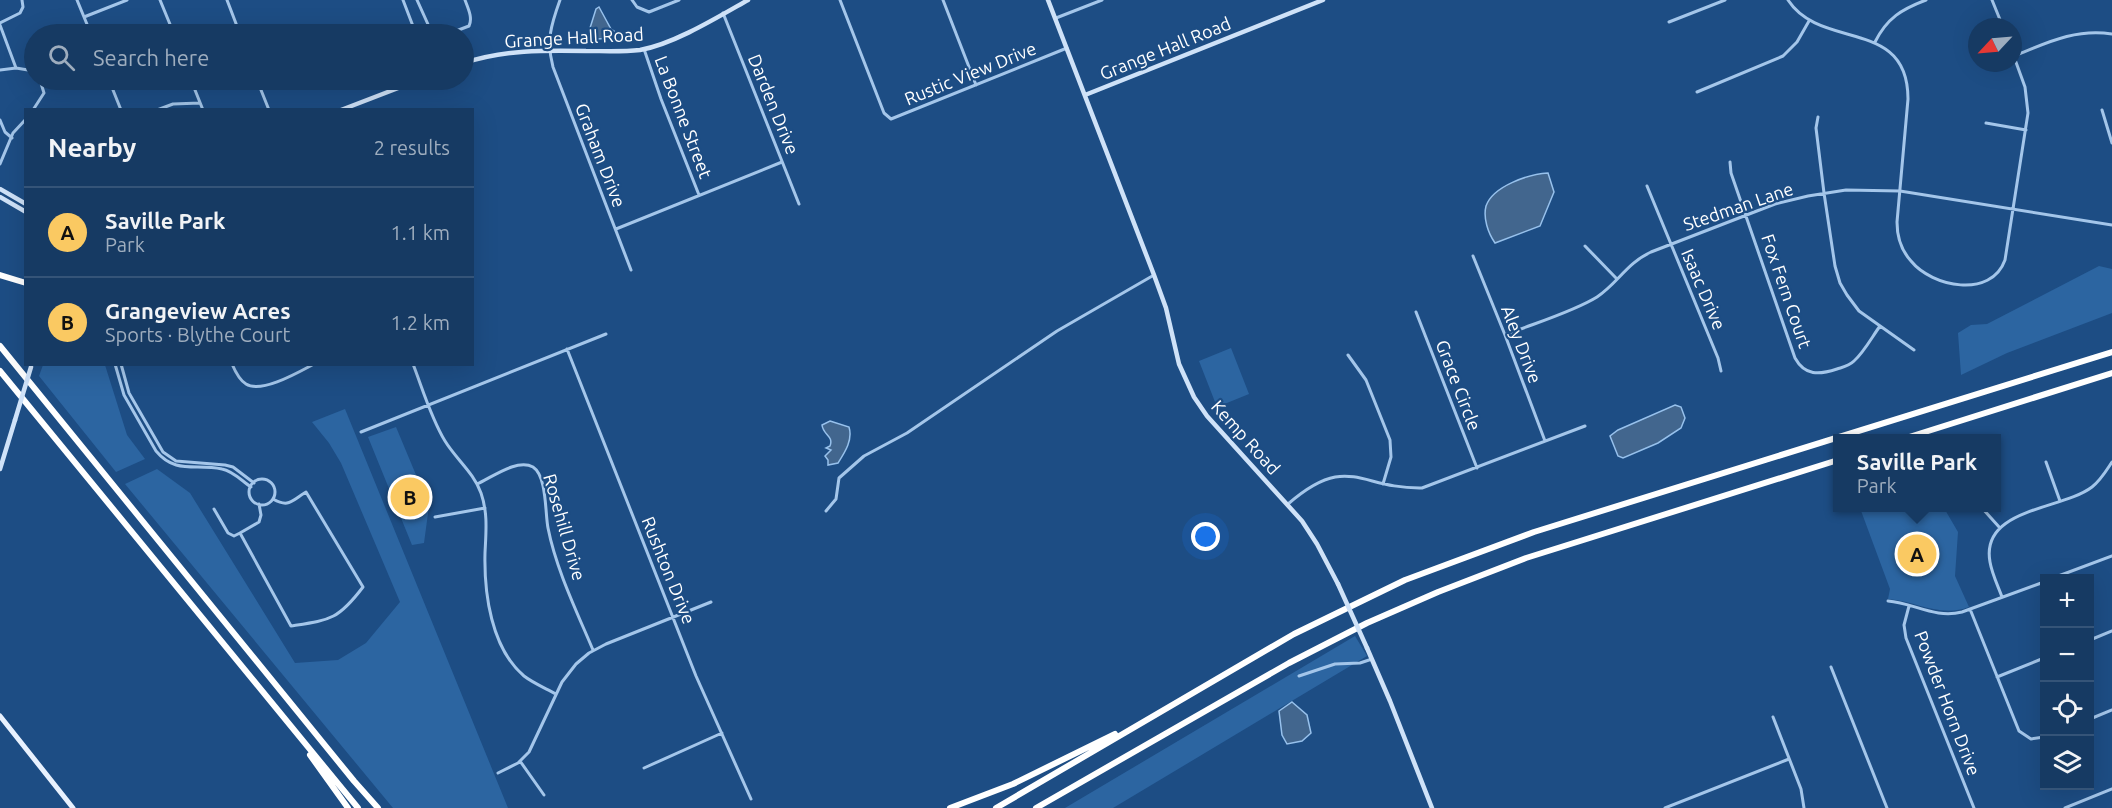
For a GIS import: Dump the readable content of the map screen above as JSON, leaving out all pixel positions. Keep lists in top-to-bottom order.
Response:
{
  "streets": {
    "main road": ["Grange Hall Road", "Kemp Road"],
    "street": [
      "Rustic View Drive",
      "Darden Drive",
      "La Bonne Street",
      "Graham Drive",
      "Stedman Lane",
      "Isaac Drive",
      "Fox Fern Court",
      "Aley Drive",
      "Grace Circle",
      "Rosehill Drive",
      "Rushton Drive",
      "Powder Horn Drive"
    ]
  },
  "crossings": [
    ["Grange Hall Road", "Darden Drive"],
    ["Grange Hall Road", "La Bonne Street"],
    ["Grange Hall Road", "Graham Drive"],
    ["Grange Hall Road", "Kemp Road"],
    ["Rustic View Drive", "Kemp Road"],
    ["Stedman Lane", "Isaac Drive"],
    ["Stedman Lane", "Fox Fern Court"],
    ["Stedman Lane", "Aley Drive"]
  ],
  "north": "bottom left",
  "page": {
    "search": "Search here",
    "heading": ["Nearby", "2 results"],
    "list": [
      {
        "mark": "A",
        "name": "Saville Park",
        "note": "Park",
        "value": "1.1 km"
      },
      {
        "mark": "B",
        "name": "Grangeview Acres",
        "note": "Sports · Blythe Court",
        "value": "1.2 km"
      }
    ],
    "popup": ["Saville Park", "Park"],
    "pins": ["B", "A"],
    "map_buttons": ["+", "−"]
  }
}
